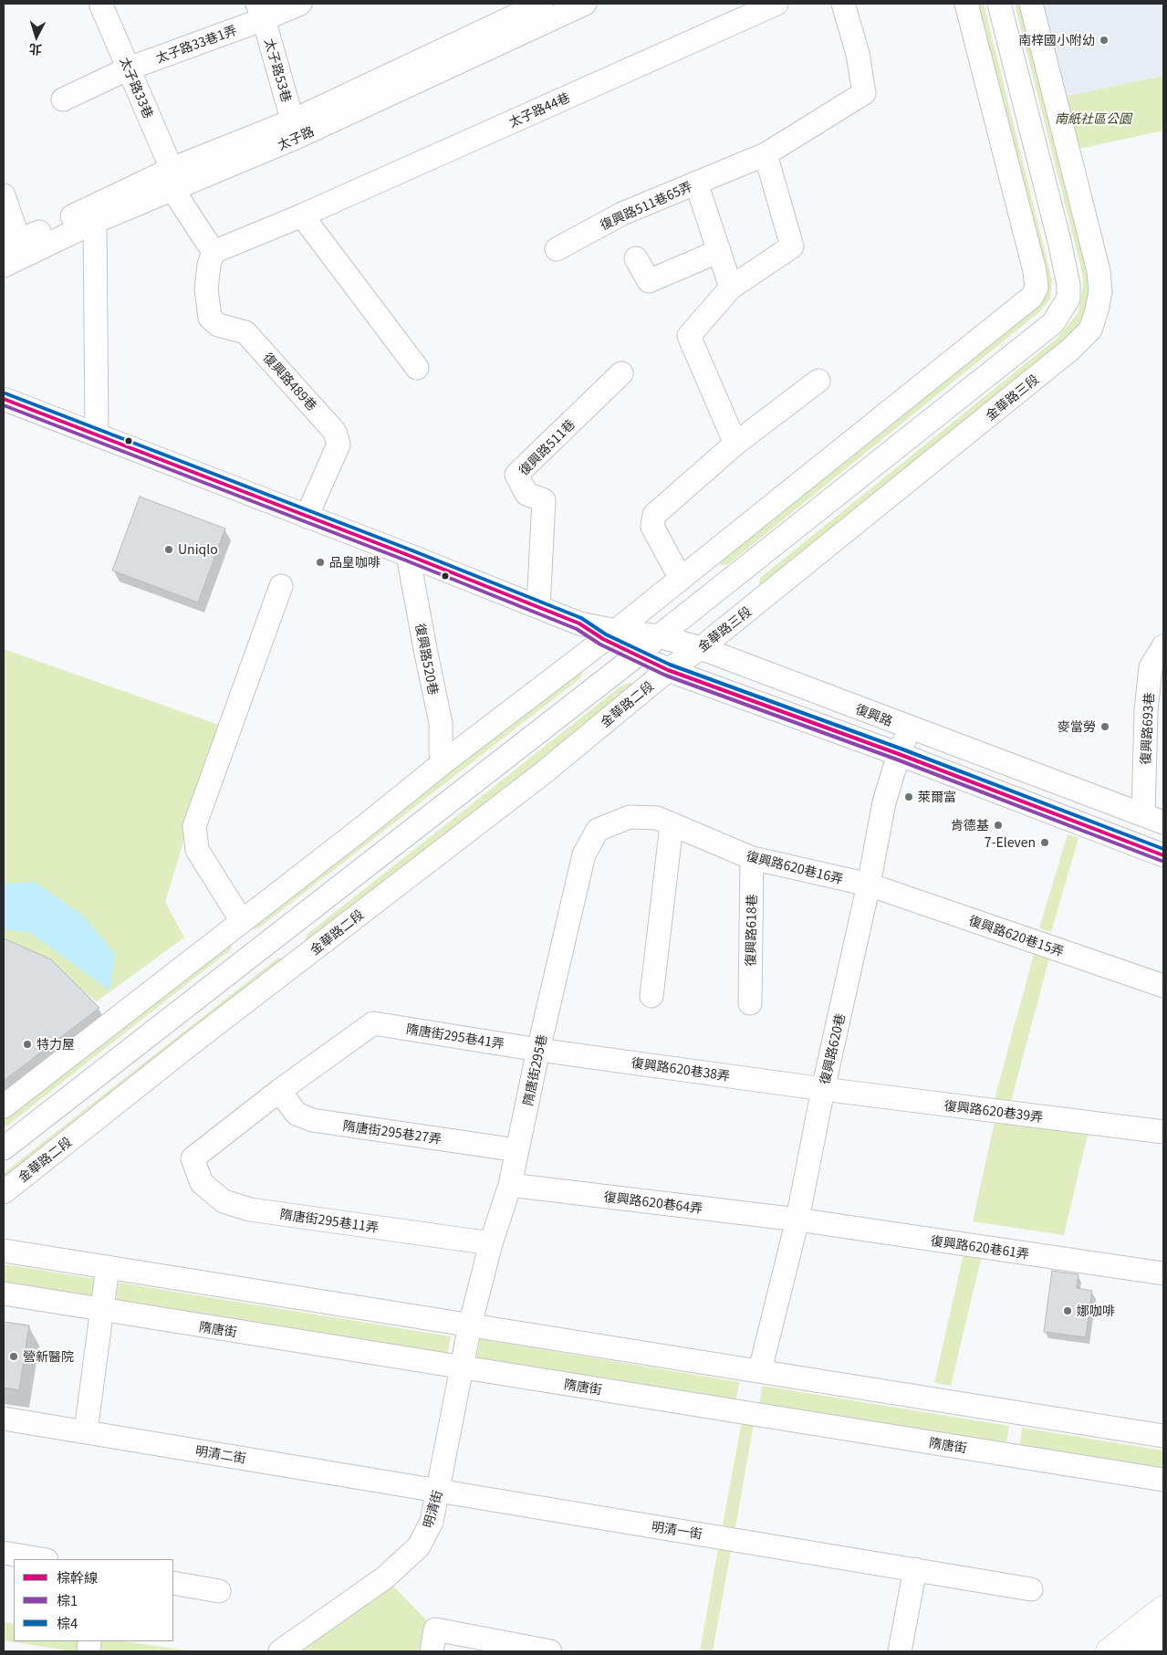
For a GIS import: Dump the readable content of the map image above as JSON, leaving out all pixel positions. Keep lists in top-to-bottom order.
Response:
{
  "streets": {
    "street": [
      "太子路33巷1弄",
      "太子路53巷",
      "太子路33巷",
      "太子路44巷",
      "太子路",
      "復興路511巷65弄",
      "復興路489巷",
      "金華路三段",
      "復興路511巷",
      "復興路520巷",
      "金華路二段",
      "復興路",
      "復興路693巷",
      "復興路620巷16弄",
      "復興路618巷",
      "復興路620巷15弄",
      "隋唐街295巷41弄",
      "復興路620巷",
      "復興路620巷38弄",
      "隋唐街295巷",
      "復興路620巷39弄",
      "隋唐街295巷27弄",
      "復興路620巷64弄",
      "隋唐街295巷11弄",
      "復興路620巷61弄",
      "隋唐街",
      "明清二街",
      "明清街",
      "明清一街"
    ]
  },
  "crossings": [
    ["太子路33巷1弄", "太子路53巷"],
    ["太子路33巷1弄", "太子路33巷"],
    ["太子路53巷", "太子路"],
    ["太子路33巷", "太子路"],
    ["太子路44巷", "復興路489巷"],
    ["復興路489巷", "復興路"],
    ["金華路三段", "金華路二段"],
    ["金華路三段", "復興路"],
    ["復興路511巷", "復興路"],
    ["復興路520巷", "復興路"],
    ["金華路二段", "復興路"],
    ["復興路", "復興路693巷"],
    ["復興路", "復興路620巷"],
    ["復興路620巷16弄", "復興路618巷"],
    ["復興路620巷16弄", "復興路620巷15弄"],
    ["復興路620巷16弄", "復興路620巷"],
    ["復興路620巷16弄", "隋唐街295巷"],
    ["復興路620巷15弄", "復興路620巷"],
    ["隋唐街295巷41弄", "復興路620巷38弄"],
    ["隋唐街295巷41弄", "隋唐街295巷"],
    ["隋唐街295巷41弄", "隋唐街295巷27弄"],
    ["隋唐街295巷41弄", "隋唐街295巷11弄"],
    ["復興路620巷", "復興路620巷38弄"],
    ["復興路620巷", "復興路620巷39弄"],
    ["復興路620巷", "復興路620巷64弄"],
    ["復興路620巷", "復興路620巷61弄"],
    ["復興路620巷38弄", "隋唐街295巷"],
    ["復興路620巷38弄", "復興路620巷39弄"],
    ["隋唐街295巷", "隋唐街295巷27弄"],
    ["隋唐街295巷", "復興路620巷64弄"],
    ["隋唐街295巷", "隋唐街295巷11弄"],
    ["隋唐街295巷", "明清街"],
    ["隋唐街295巷27弄", "隋唐街295巷11弄"],
    ["復興路620巷64弄", "復興路620巷61弄"],
    ["隋唐街", "明清街"],
    ["明清二街", "明清街"],
    ["明清二街", "明清一街"],
    ["明清街", "明清一街"]
  ],
  "parks": ["南紙社區公園"],
  "places": [
    "南梓國小附幼",
    "Uniqlo",
    "品皇咖啡",
    "麥當勞",
    "萊爾富",
    "肯德基",
    "7-Eleven",
    "特力屋",
    "娜咖啡",
    "營新醫院"
  ],
  "lines": ["transit line 棕4", "transit line 棕幹線", "transit line 棕1"],
  "legend": ["棕幹線", "棕1", "棕4"],
  "north": "bottom"
}
